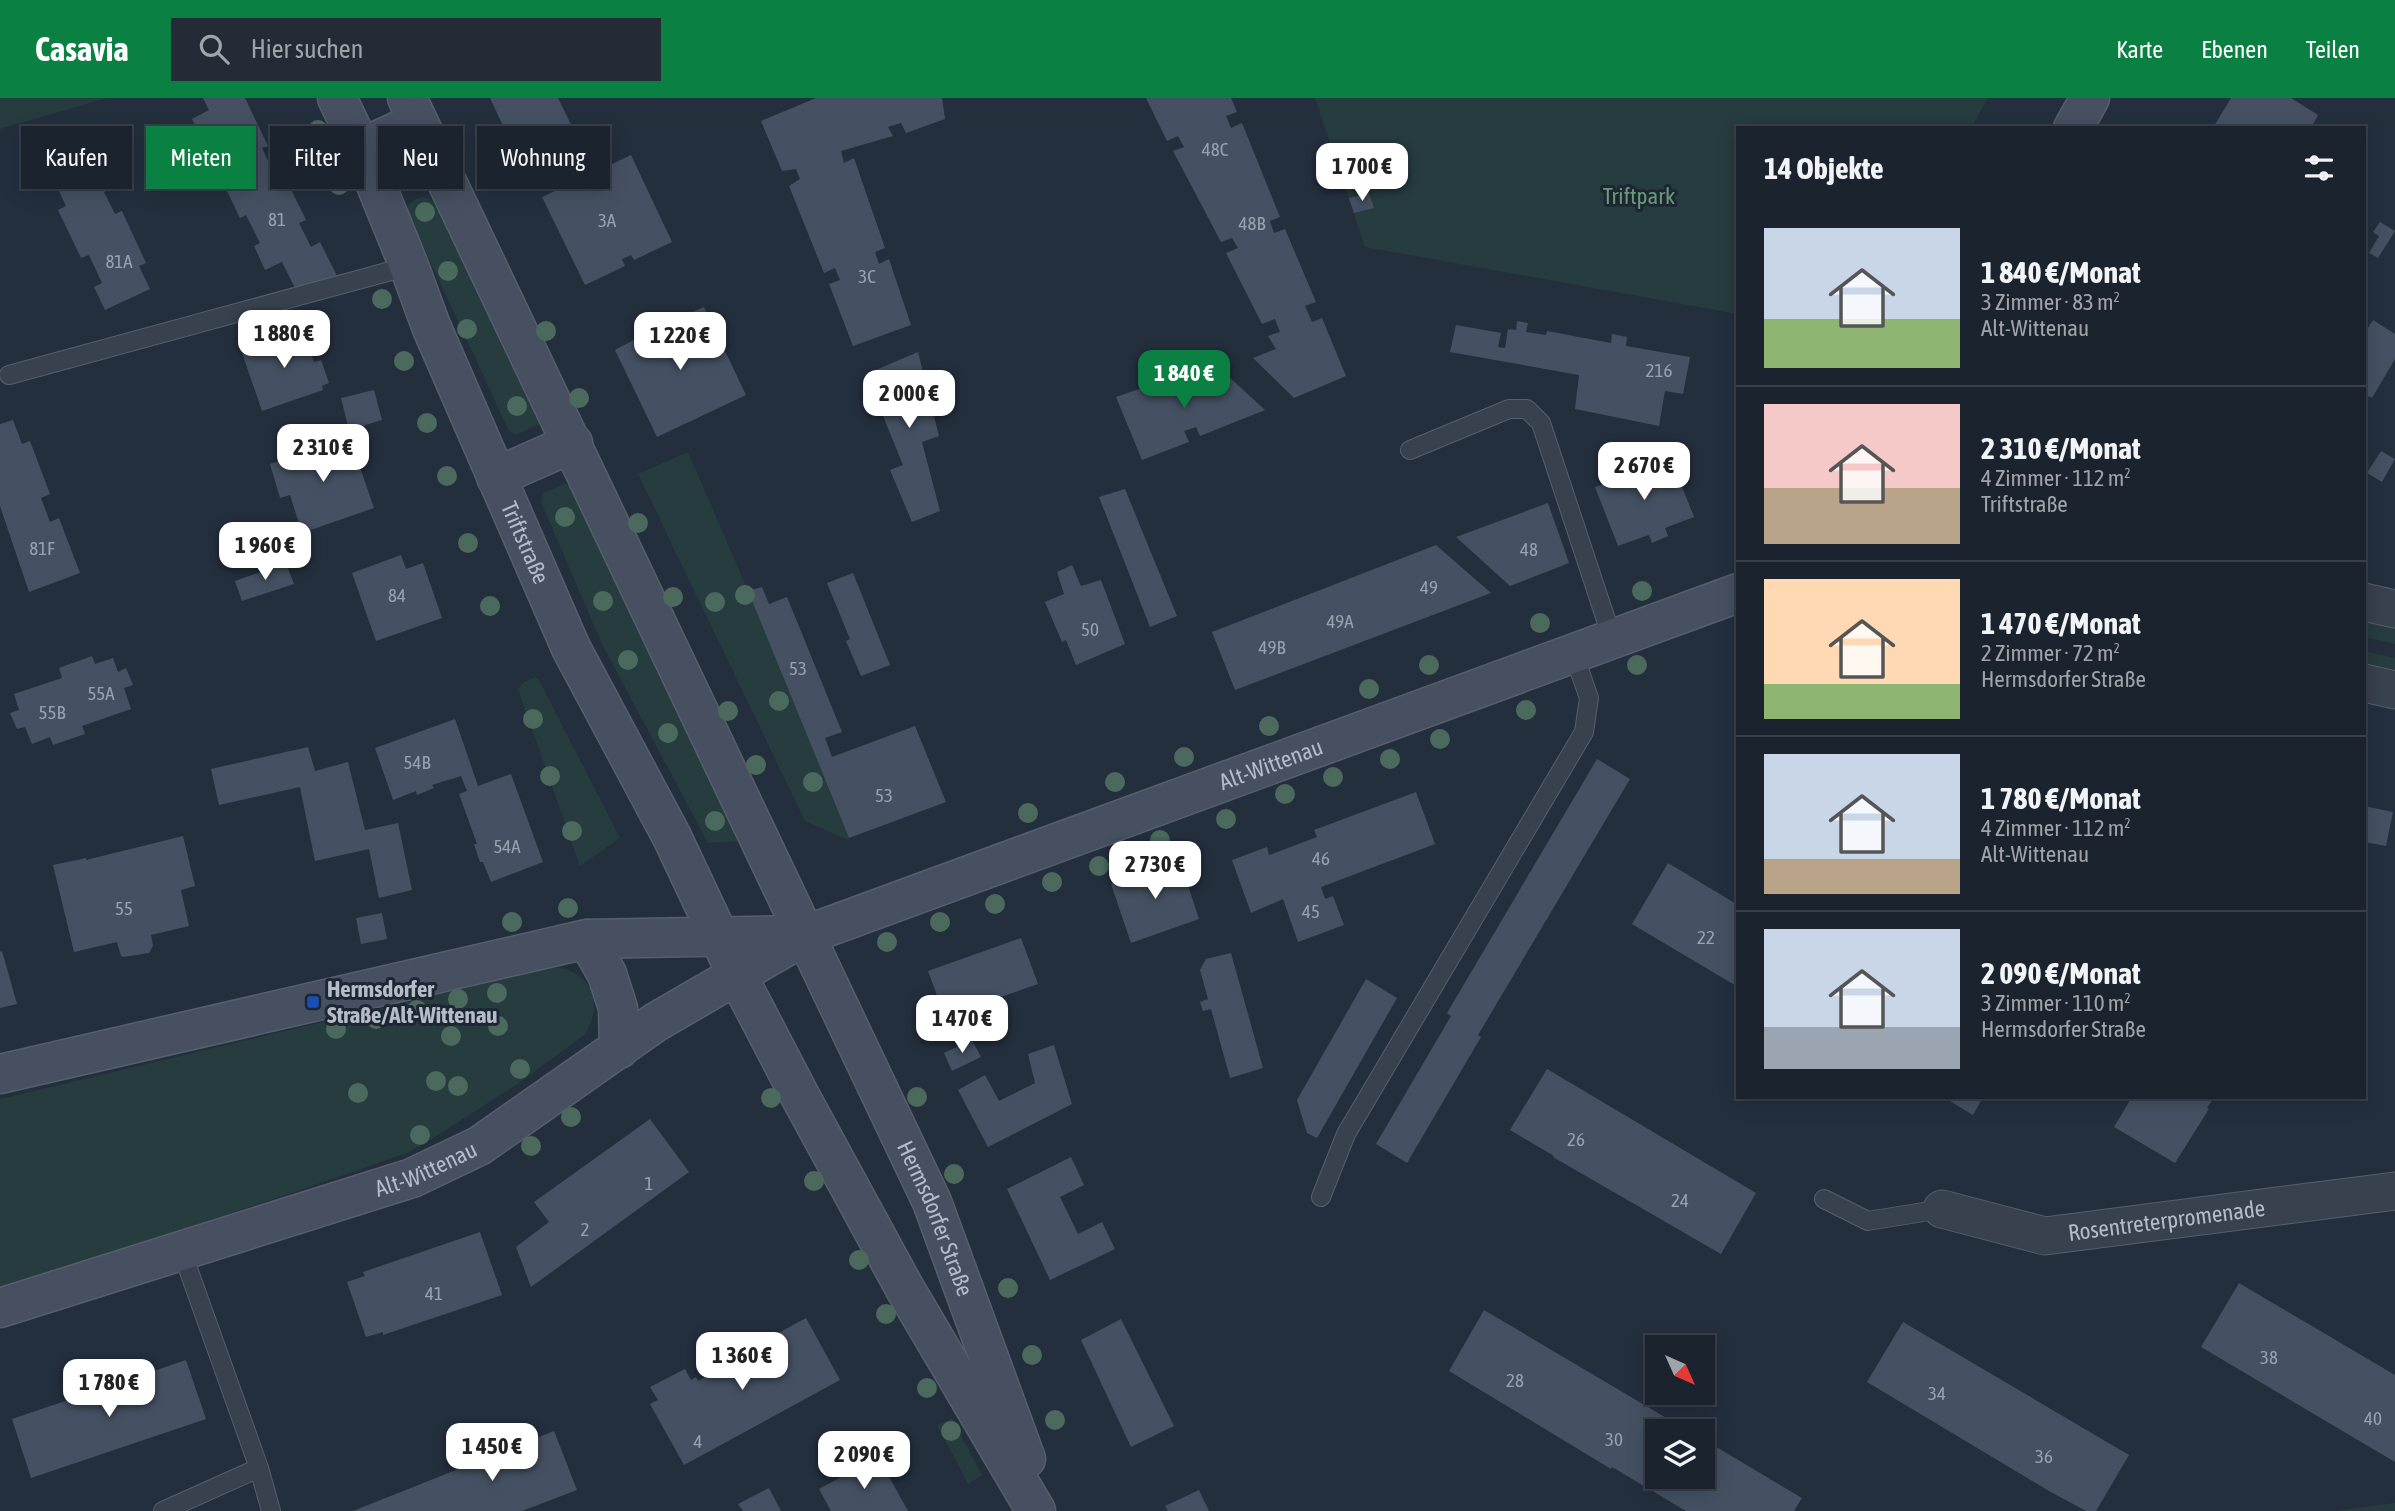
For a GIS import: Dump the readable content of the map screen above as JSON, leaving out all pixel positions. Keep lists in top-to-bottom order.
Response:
{
  "streets": {
    "main road": ["Triftstraße", "Alt-Wittenau", "Hermsdorfer Straße"],
    "street": ["Rosentreterpromenade"]
  },
  "crossings": [
    ["Triftstraße", "Alt-Wittenau"],
    ["Alt-Wittenau", "Hermsdorfer Straße"]
  ],
  "parks": ["Triftpark"],
  "places": {
    "transit": ["Hermsdorfer Straße/Alt-Wittenau"]
  },
  "house_numbers": [
    "48C",
    "81",
    "3A",
    "48B",
    "81A",
    "3C",
    "216",
    "81F",
    "48",
    "49",
    "84",
    "49A",
    "50",
    "49B",
    "53",
    "55A",
    "55B",
    "54B",
    "53",
    "54A",
    "46",
    "55",
    "45",
    "22",
    "26",
    "1",
    "24",
    "2",
    "41",
    "38",
    "28",
    "34",
    "40",
    "30",
    "4",
    "36"
  ],
  "north": "bottom right",
  "page": {
    "header": "Casavia",
    "search": "Hier suchen",
    "nav": ["Karte", "Ebenen", "Teilen"],
    "chip": [
      "Kaufen",
      "Mieten",
      "Filter",
      "Neu",
      "Wohnung"
    ],
    "heading": "14 Objekte",
    "price": [
      "1 700 €",
      "1 880 €",
      "1 220 €",
      "1 840 €",
      "2 000 €",
      "2 310 €",
      "2 670 €",
      "1 960 €",
      "2 730 €",
      "1 470 €",
      "1 360 €",
      "1 780 €",
      "1 450 €",
      "2 090 €"
    ],
    "list": [
      {
        "name": "1 840 €/Monat",
        "note": "3 Zimmer · 83 m² · Alt-Wittenau"
      },
      {
        "name": "2 310 €/Monat",
        "note": "4 Zimmer · 112 m² · Triftstraße"
      },
      {
        "name": "1 470 €/Monat",
        "note": "2 Zimmer · 72 m² · Hermsdorfer Straße"
      },
      {
        "name": "1 780 €/Monat",
        "note": "4 Zimmer · 112 m² · Alt-Wittenau"
      },
      {
        "name": "2 090 €/Monat",
        "note": "3 Zimmer · 110 m² · Hermsdorfer Straße"
      }
    ]
  }
}
